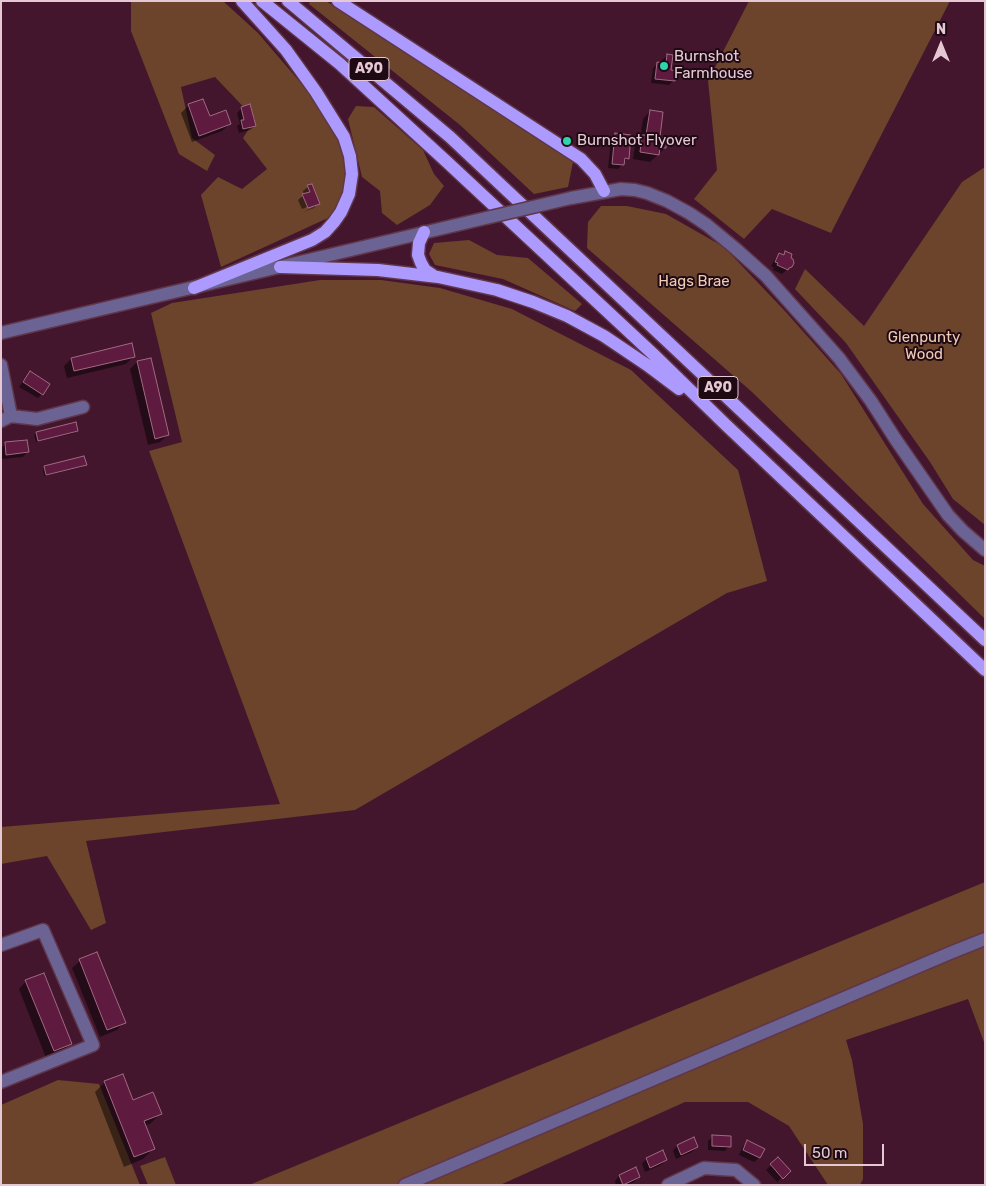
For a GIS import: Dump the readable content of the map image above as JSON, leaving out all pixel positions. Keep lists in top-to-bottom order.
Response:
{
  "streets": {
    "main road": ["A90"]
  },
  "parks": ["Hags Brae", "Glenpunty Wood"],
  "places": ["Burnshot Farmhouse", "Burnshot Flyover"],
  "scale_bar": "50 m",
  "north": "top"
}
